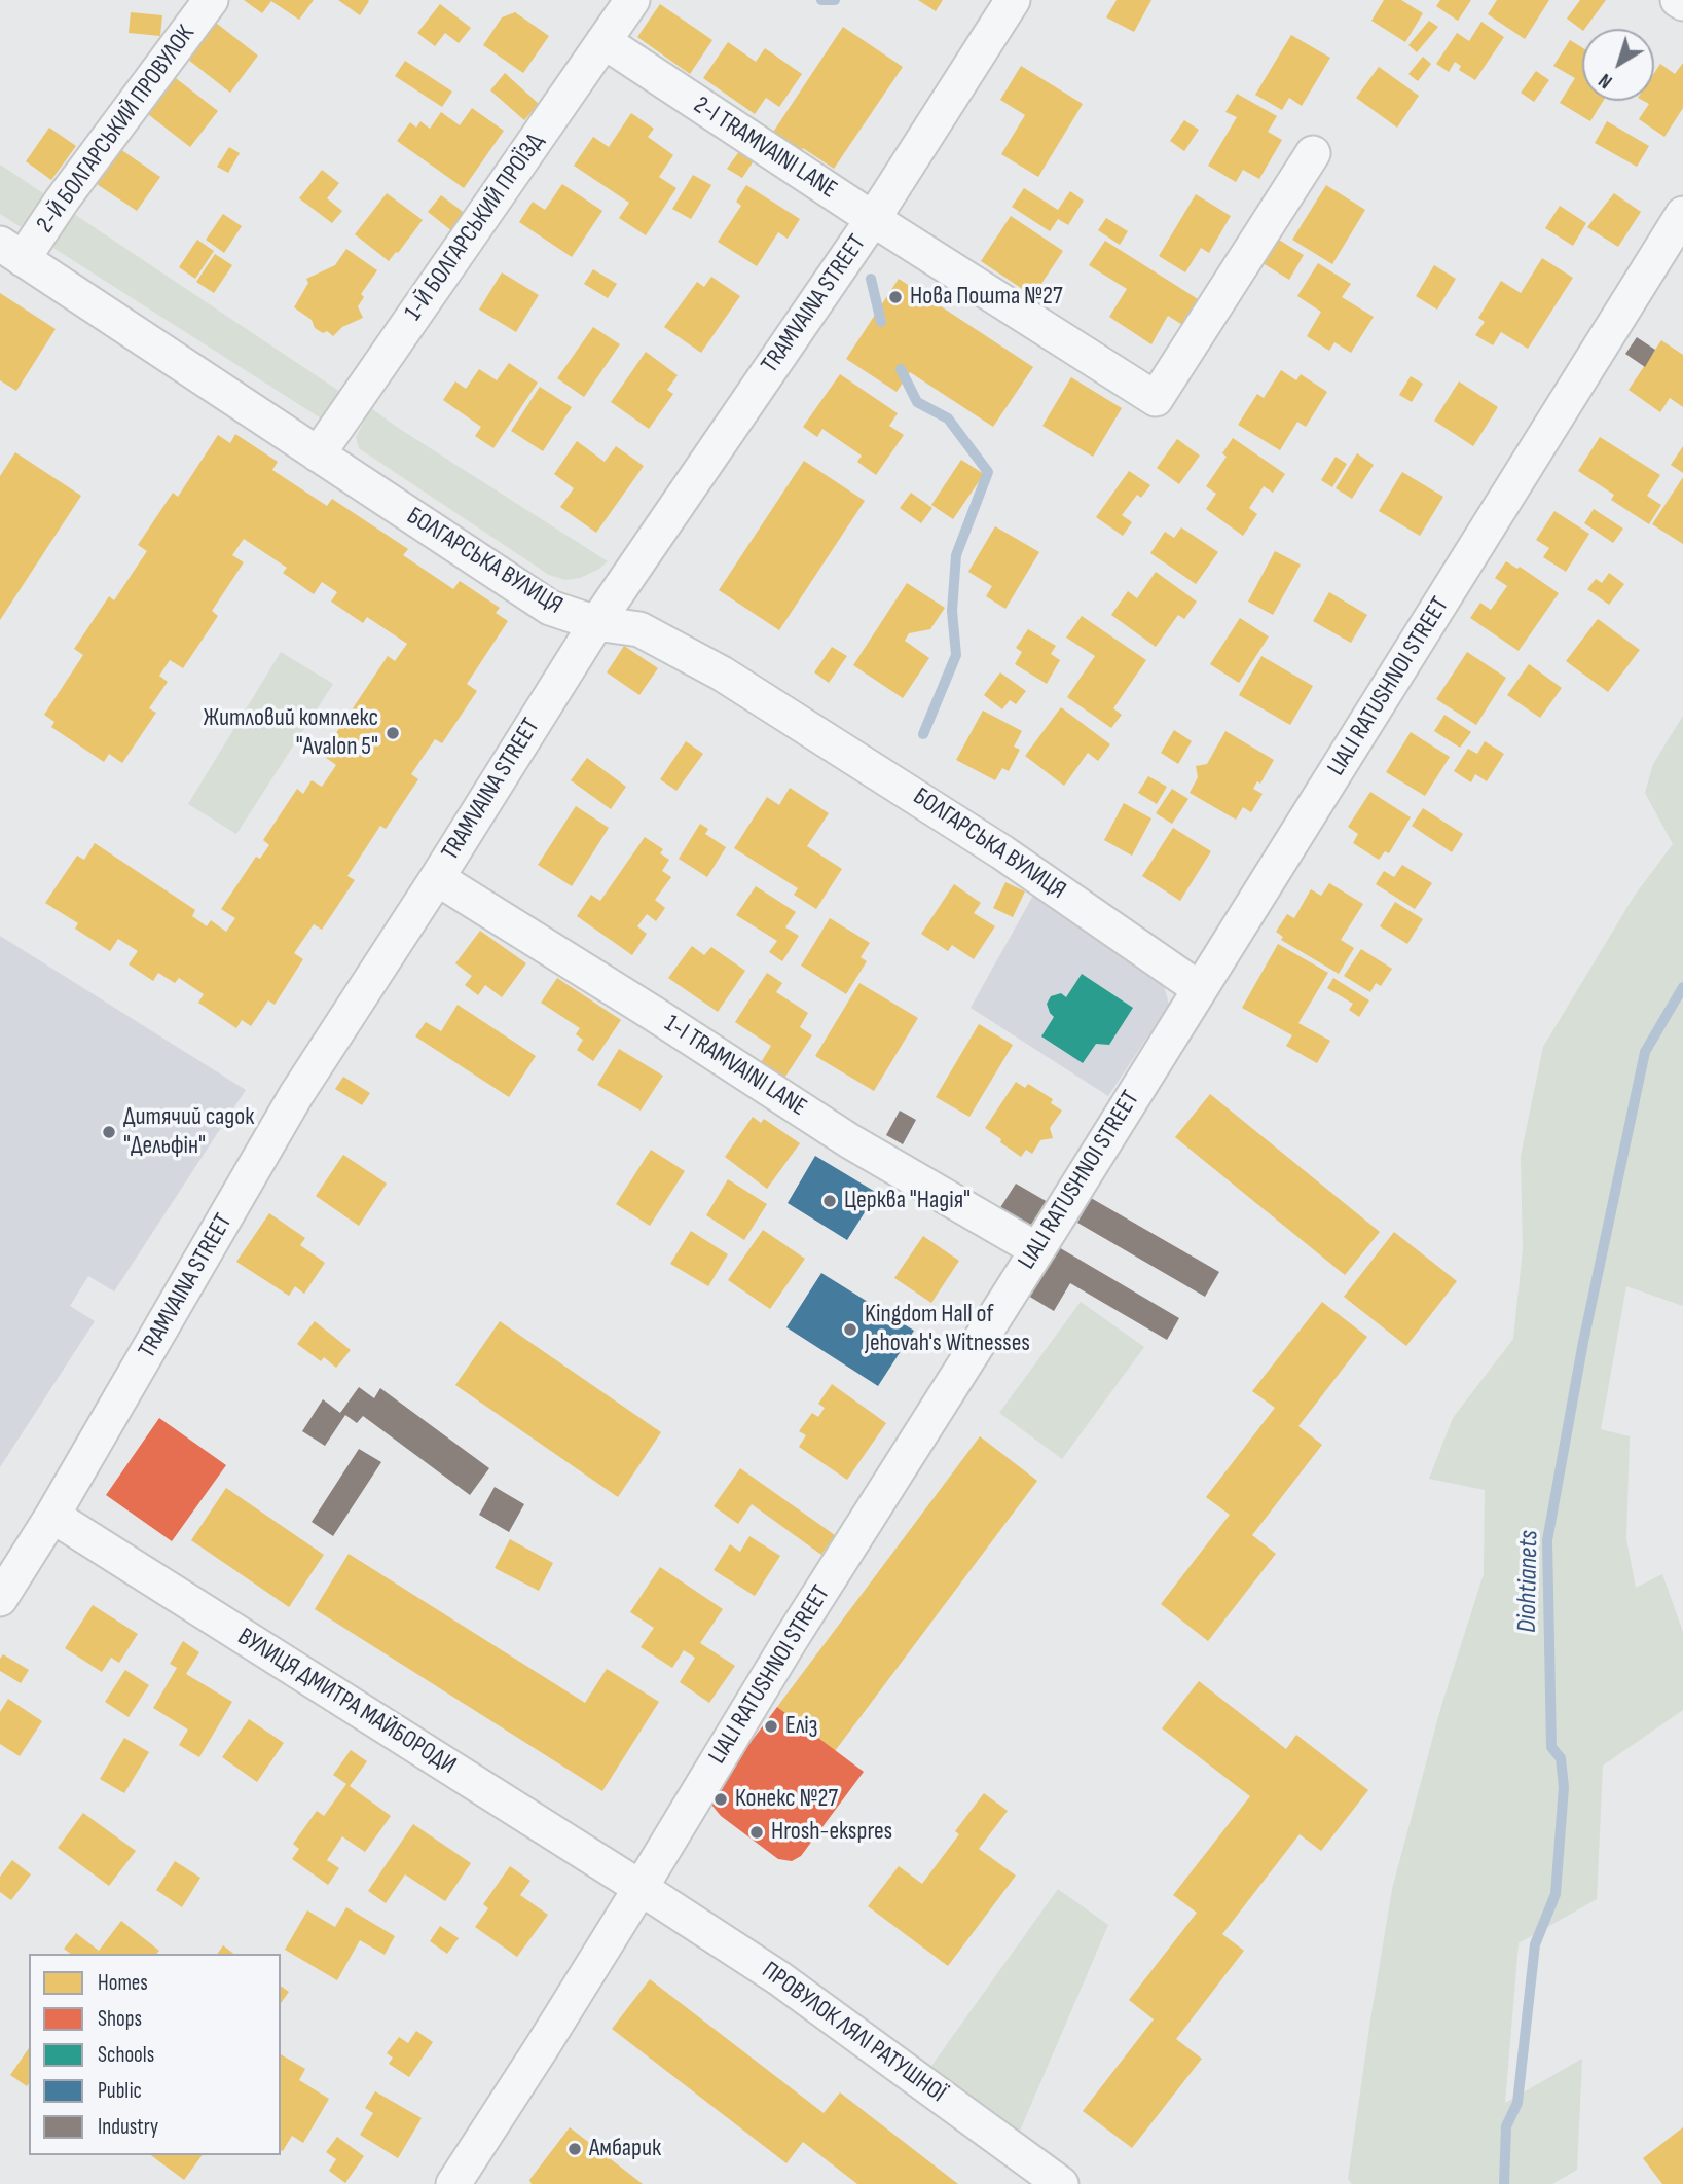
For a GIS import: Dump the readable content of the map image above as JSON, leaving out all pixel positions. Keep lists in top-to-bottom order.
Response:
{
  "streets": {
    "street": [
      "2-Й БОЛГАРСЬКИЙ ПРОВУЛОК",
      "2-I TRAMVAINI LANE",
      "1-Й БОЛГАРСЬКИЙ ПРОЇЗД",
      "TRAMVAINA STREET",
      "БОЛГАРСЬКА ВУЛИЦЯ",
      "LIALI RATUSHNOI STREET",
      "1-I TRAMVAINI LANE",
      "ВУЛИЦЯ ДМИТРА МАЙБОРОДИ",
      "ПРОВУЛОК ЛЯЛІ РАТУШНОЇ"
    ]
  },
  "crossings": [
    ["2-Й БОЛГАРСЬКИЙ ПРОВУЛОК", "БОЛГАРСЬКА ВУЛИЦЯ"],
    ["2-I TRAMVAINI LANE", "1-Й БОЛГАРСЬКИЙ ПРОЇЗД"],
    ["2-I TRAMVAINI LANE", "TRAMVAINA STREET"],
    ["1-Й БОЛГАРСЬКИЙ ПРОЇЗД", "БОЛГАРСЬКА ВУЛИЦЯ"],
    ["TRAMVAINA STREET", "БОЛГАРСЬКА ВУЛИЦЯ"],
    ["TRAMVAINA STREET", "1-I TRAMVAINI LANE"],
    ["TRAMVAINA STREET", "ВУЛИЦЯ ДМИТРА МАЙБОРОДИ"],
    ["БОЛГАРСЬКА ВУЛИЦЯ", "LIALI RATUSHNOI STREET"],
    ["LIALI RATUSHNOI STREET", "1-I TRAMVAINI LANE"],
    ["LIALI RATUSHNOI STREET", "ВУЛИЦЯ ДМИТРА МАЙБОРОДИ"],
    ["LIALI RATUSHNOI STREET", "ПРОВУЛОК ЛЯЛІ РАТУШНОЇ"],
    ["ВУЛИЦЯ ДМИТРА МАЙБОРОДИ", "ПРОВУЛОК ЛЯЛІ РАТУШНОЇ"]
  ],
  "water": ["Diohtianets"],
  "places": [
    "Нова Пошта №27",
    "Житловий комплекс \"Avalon 5\"",
    "Дитячий садок \"Дельфін\"",
    "Церква \"Надія\"",
    "Kingdom Hall of Jehovah's Witnesses",
    "Еліз",
    "Конекс №27",
    "Hrosh-ekspres",
    "Амбарик"
  ],
  "legend": [
    "Homes",
    "Shops",
    "Schools",
    "Public",
    "Industry"
  ],
  "north": "bottom left"
}
